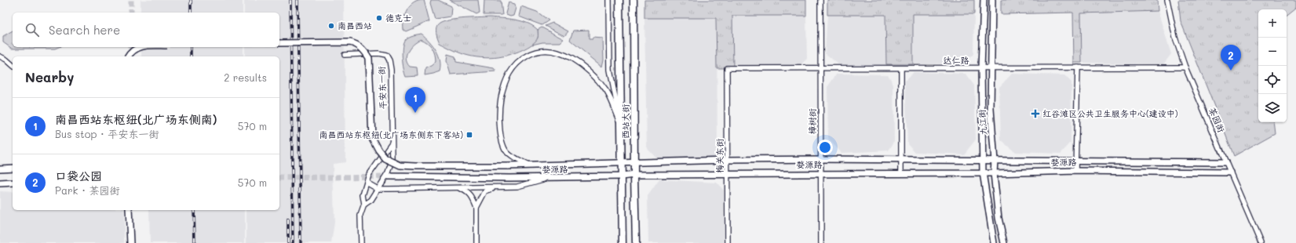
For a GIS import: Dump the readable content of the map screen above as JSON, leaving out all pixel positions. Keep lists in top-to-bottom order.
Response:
{
  "streets": {
    "main road": ["西站大街"],
    "street": [
      "达仁路",
      "平安东一街",
      "茶园街",
      "樟树街",
      "九江街",
      "梅关东街",
      "婺源路"
    ]
  },
  "crossings": [
    ["达仁路", "茶园街"],
    ["达仁路", "樟树街"],
    ["达仁路", "九江街"],
    ["达仁路", "梅关东街"],
    ["茶园街", "婺源路"],
    ["西站大街", "婺源路"],
    ["樟树街", "婺源路"],
    ["九江街", "婺源路"],
    ["梅关东街", "婺源路"]
  ],
  "places": {
    "other": ["德克士", "南昌西站"],
    "health": ["红谷滩区公共卫生服务中心(建设中)"],
    "transit": ["南昌西站东枢纽(北广场东侧东下客站)"]
  },
  "page": {
    "map_buttons": ["+", "−"],
    "search": "Search here",
    "pins": ["2", "1"],
    "heading": ["Nearby", "2 results"],
    "list": [
      {
        "mark": "1",
        "name": "南昌西站东枢纽(北广场东侧南)",
        "note": "Bus stop · 平安东一街",
        "value": "570 m"
      },
      {
        "mark": "2",
        "name": "口袋公园",
        "note": "Park · 茶园街",
        "value": "570 m"
      }
    ]
  }
}
